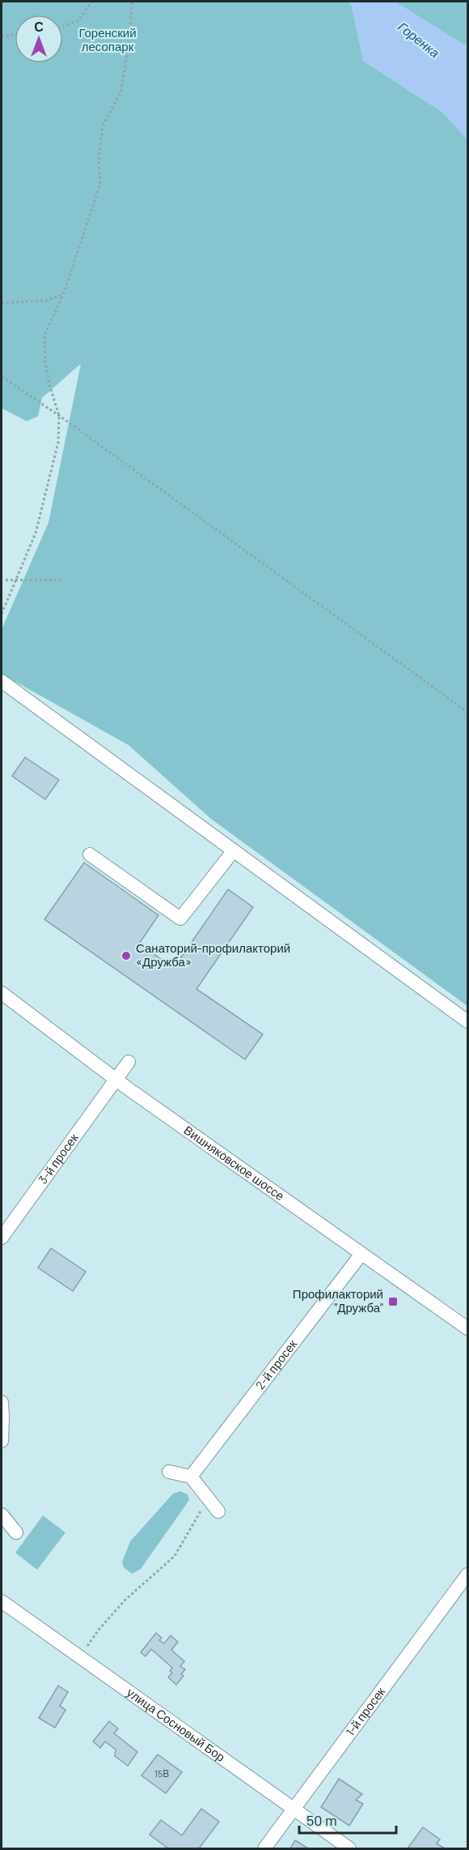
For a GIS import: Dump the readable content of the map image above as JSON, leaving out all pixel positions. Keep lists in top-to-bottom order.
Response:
{
  "streets": {
    "street": [
      "3-й просек",
      "Вишняковское шоссе",
      "2-й просек",
      "1-й просек",
      "улица Сосновый Бор"
    ]
  },
  "crossings": [
    ["3-й просек", "Вишняковское шоссе"],
    ["Вишняковское шоссе", "2-й просек"],
    ["1-й просек", "улица Сосновый Бор"]
  ],
  "water": ["Горенка"],
  "parks": ["Горенский лесопарк"],
  "places": {
    "other": ["Санаторий-профилакторий «Дружба»"],
    "transit": ["Профилакторий \"Дружба\""]
  },
  "house_numbers": ["15В"],
  "scale_bar": "50 m",
  "north": "top"
}
